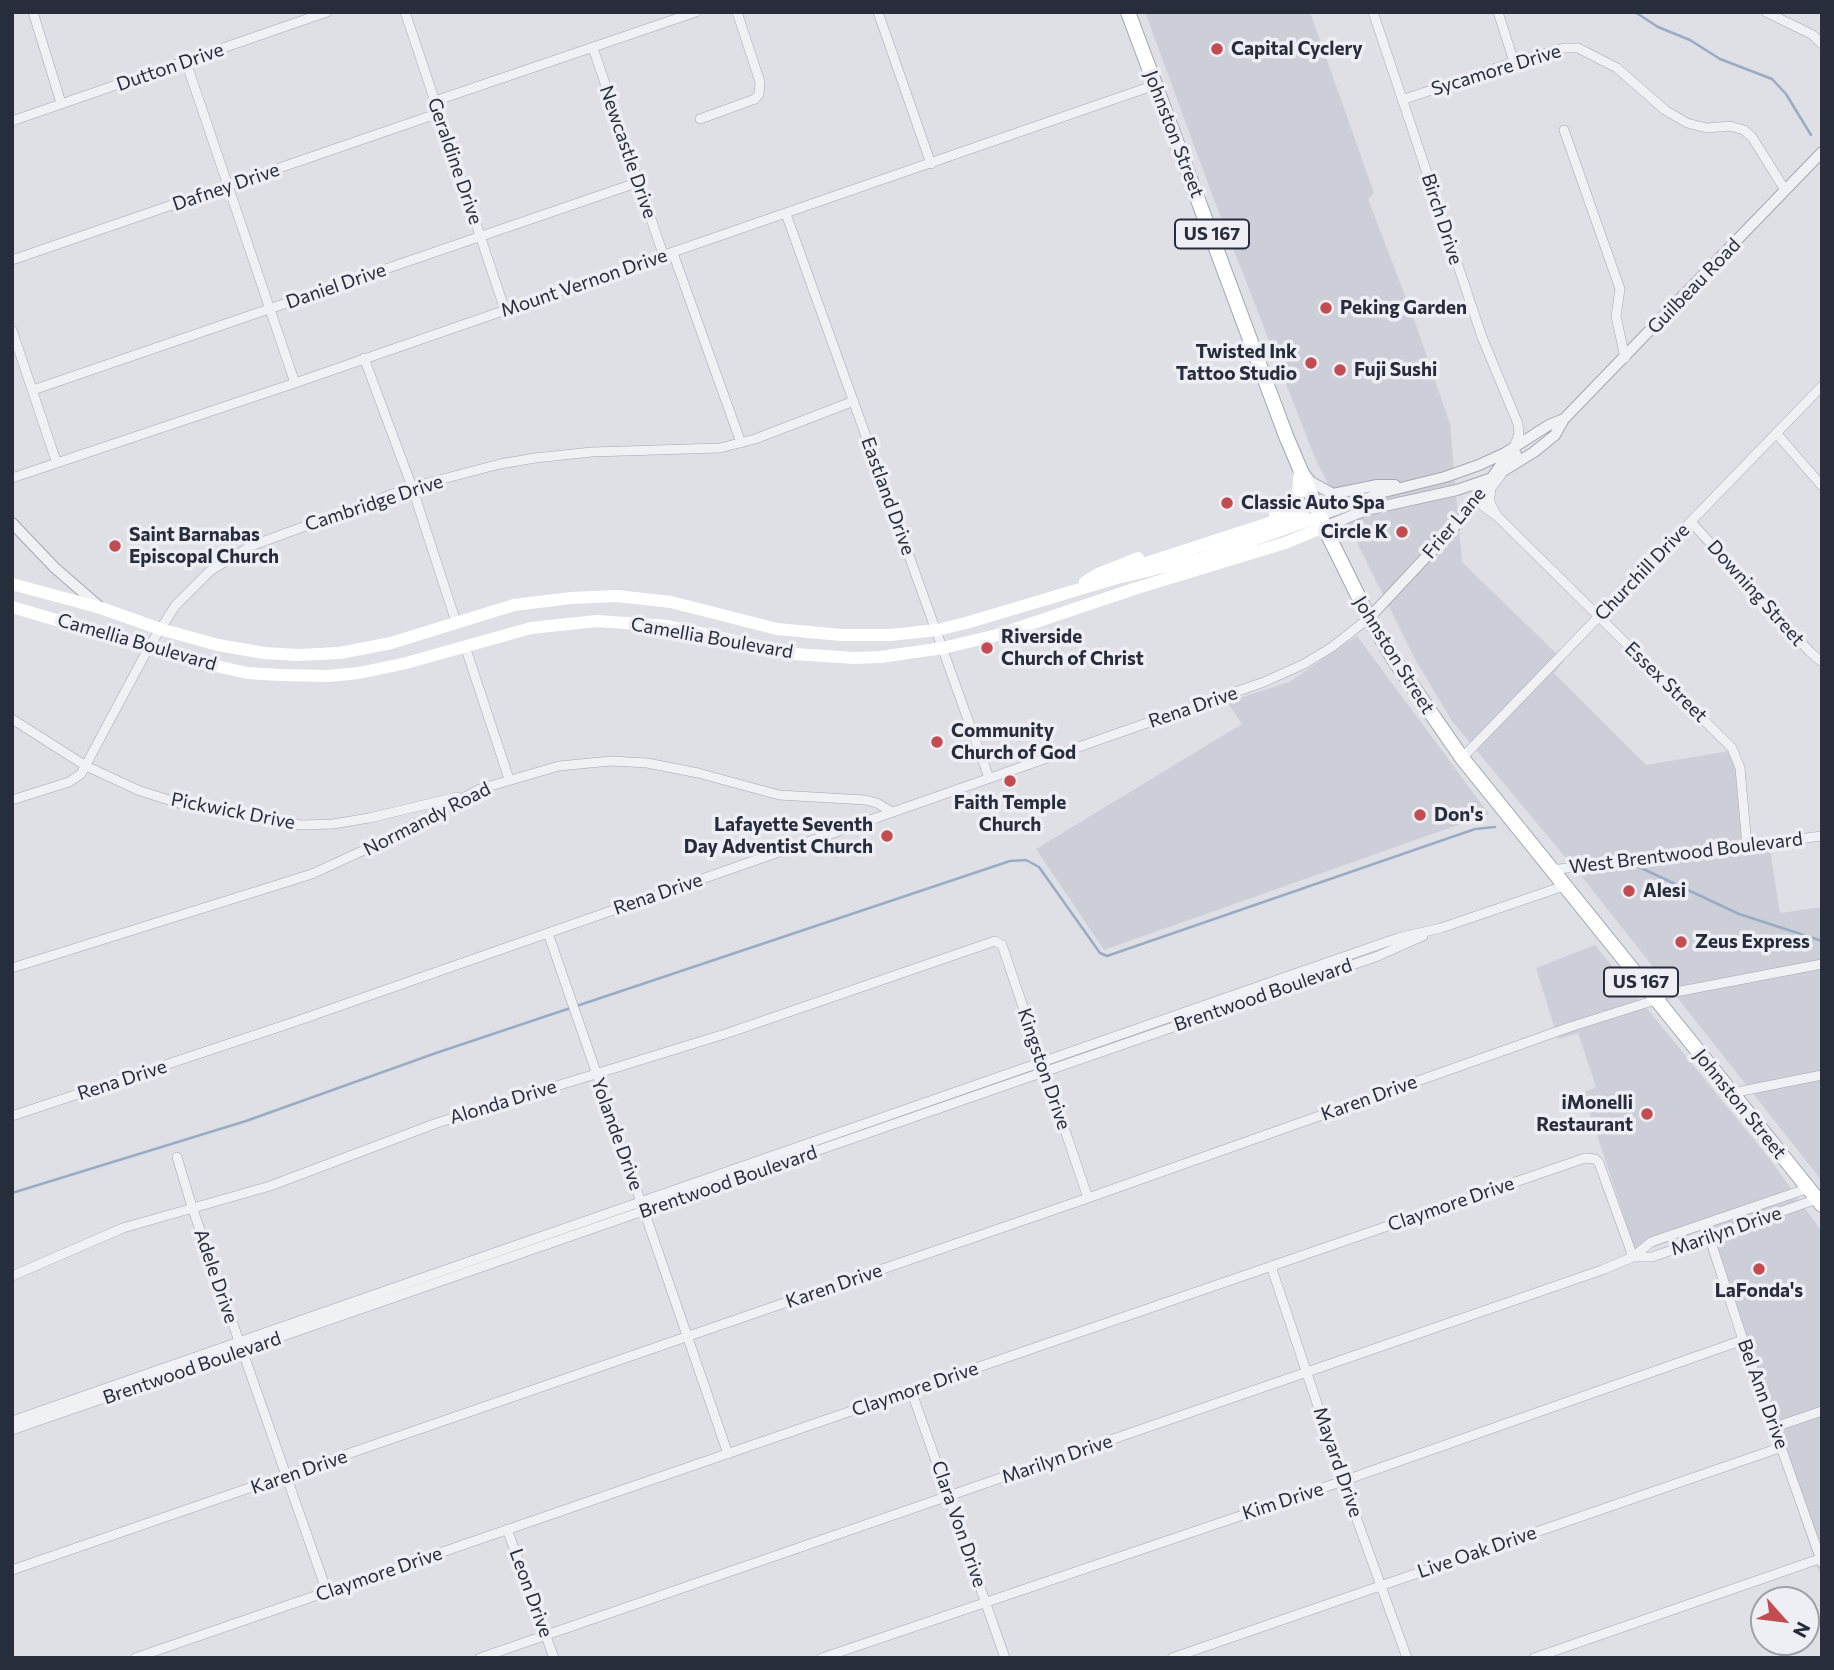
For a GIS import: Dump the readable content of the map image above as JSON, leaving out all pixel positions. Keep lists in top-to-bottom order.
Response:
{
  "streets": {
    "main road": ["Johnston Street", "US 167", "Camellia Boulevard"],
    "street": [
      "Dutton Drive",
      "Sycamore Drive",
      "Newcastle Drive",
      "Geraldine Drive",
      "Dafney Drive",
      "Birch Drive",
      "Mount Vernon Drive",
      "Daniel Drive",
      "Guilbeau Road",
      "Eastland Drive",
      "Cambridge Drive",
      "Frier Lane",
      "Churchill Drive",
      "Downing Street",
      "Essex Street",
      "Rena Drive",
      "Pickwick Drive",
      "Normandy Road",
      "West Brentwood Boulevard",
      "Brentwood Boulevard",
      "Kingston Drive",
      "Karen Drive",
      "Alonda Drive",
      "Yolande Drive",
      "Claymore Drive",
      "Marilyn Drive",
      "Adele Drive",
      "Bel Ann Drive",
      "Mayard Drive",
      "Kim Drive",
      "Clara Von Drive",
      "Live Oak Drive",
      "Leon Drive"
    ]
  },
  "crossings": [
    ["Sycamore Drive", "Birch Drive"],
    ["Sycamore Drive", "Guilbeau Road"],
    ["Johnston Street", "Mount Vernon Drive"],
    ["Johnston Street", "Guilbeau Road"],
    ["Johnston Street", "Frier Lane"],
    ["Johnston Street", "Churchill Drive"],
    ["Johnston Street", "Camellia Boulevard"],
    ["Johnston Street", "Rena Drive"],
    ["Johnston Street", "West Brentwood Boulevard"],
    ["Johnston Street", "Brentwood Boulevard"],
    ["Johnston Street", "Karen Drive"],
    ["Johnston Street", "Marilyn Drive"],
    ["Newcastle Drive", "Mount Vernon Drive"],
    ["Newcastle Drive", "Daniel Drive"],
    ["Newcastle Drive", "Cambridge Drive"],
    ["Geraldine Drive", "Dafney Drive"],
    ["Geraldine Drive", "Mount Vernon Drive"],
    ["Geraldine Drive", "Daniel Drive"],
    ["Mount Vernon Drive", "Eastland Drive"],
    ["Guilbeau Road", "Frier Lane"],
    ["Guilbeau Road", "Camellia Boulevard"],
    ["Eastland Drive", "Cambridge Drive"],
    ["Eastland Drive", "Camellia Boulevard"],
    ["Eastland Drive", "Rena Drive"],
    ["Cambridge Drive", "Camellia Boulevard"],
    ["Cambridge Drive", "Pickwick Drive"],
    ["Frier Lane", "Essex Street"],
    ["Frier Lane", "Rena Drive"],
    ["Churchill Drive", "Downing Street"],
    ["Churchill Drive", "Essex Street"],
    ["Essex Street", "West Brentwood Boulevard"],
    ["Rena Drive", "Normandy Road"],
    ["Rena Drive", "Yolande Drive"],
    ["Pickwick Drive", "Normandy Road"],
    ["Brentwood Boulevard", "Kingston Drive"],
    ["Brentwood Boulevard", "Yolande Drive"],
    ["Brentwood Boulevard", "Adele Drive"],
    ["Kingston Drive", "Karen Drive"],
    ["Kingston Drive", "Alonda Drive"],
    ["Karen Drive", "Yolande Drive"],
    ["Karen Drive", "Adele Drive"],
    ["Alonda Drive", "Yolande Drive"],
    ["Alonda Drive", "Adele Drive"],
    ["Yolande Drive", "Claymore Drive"],
    ["Claymore Drive", "Marilyn Drive"],
    ["Claymore Drive", "Adele Drive"],
    ["Claymore Drive", "Mayard Drive"],
    ["Claymore Drive", "Clara Von Drive"],
    ["Claymore Drive", "Leon Drive"],
    ["Marilyn Drive", "Bel Ann Drive"],
    ["Marilyn Drive", "Mayard Drive"],
    ["Marilyn Drive", "Clara Von Drive"],
    ["Marilyn Drive", "Leon Drive"],
    ["Bel Ann Drive", "Kim Drive"],
    ["Bel Ann Drive", "Live Oak Drive"],
    ["Mayard Drive", "Kim Drive"],
    ["Mayard Drive", "Live Oak Drive"],
    ["Kim Drive", "Clara Von Drive"]
  ],
  "places": [
    "Capital Cyclery",
    "Peking Garden",
    "Twisted Ink Tattoo Studio",
    "Fuji Sushi",
    "Classic Auto Spa",
    "Circle K",
    "Saint Barnabas Episcopal Church",
    "Riverside Church of Christ",
    "Community Church of God",
    "Faith Temple Church",
    "Don's",
    "Lafayette Seventh Day Adventist Church",
    "Alesi",
    "Zeus Express",
    "iMonelli Restaurant",
    "LaFonda's"
  ],
  "north": "bottom right"
}
